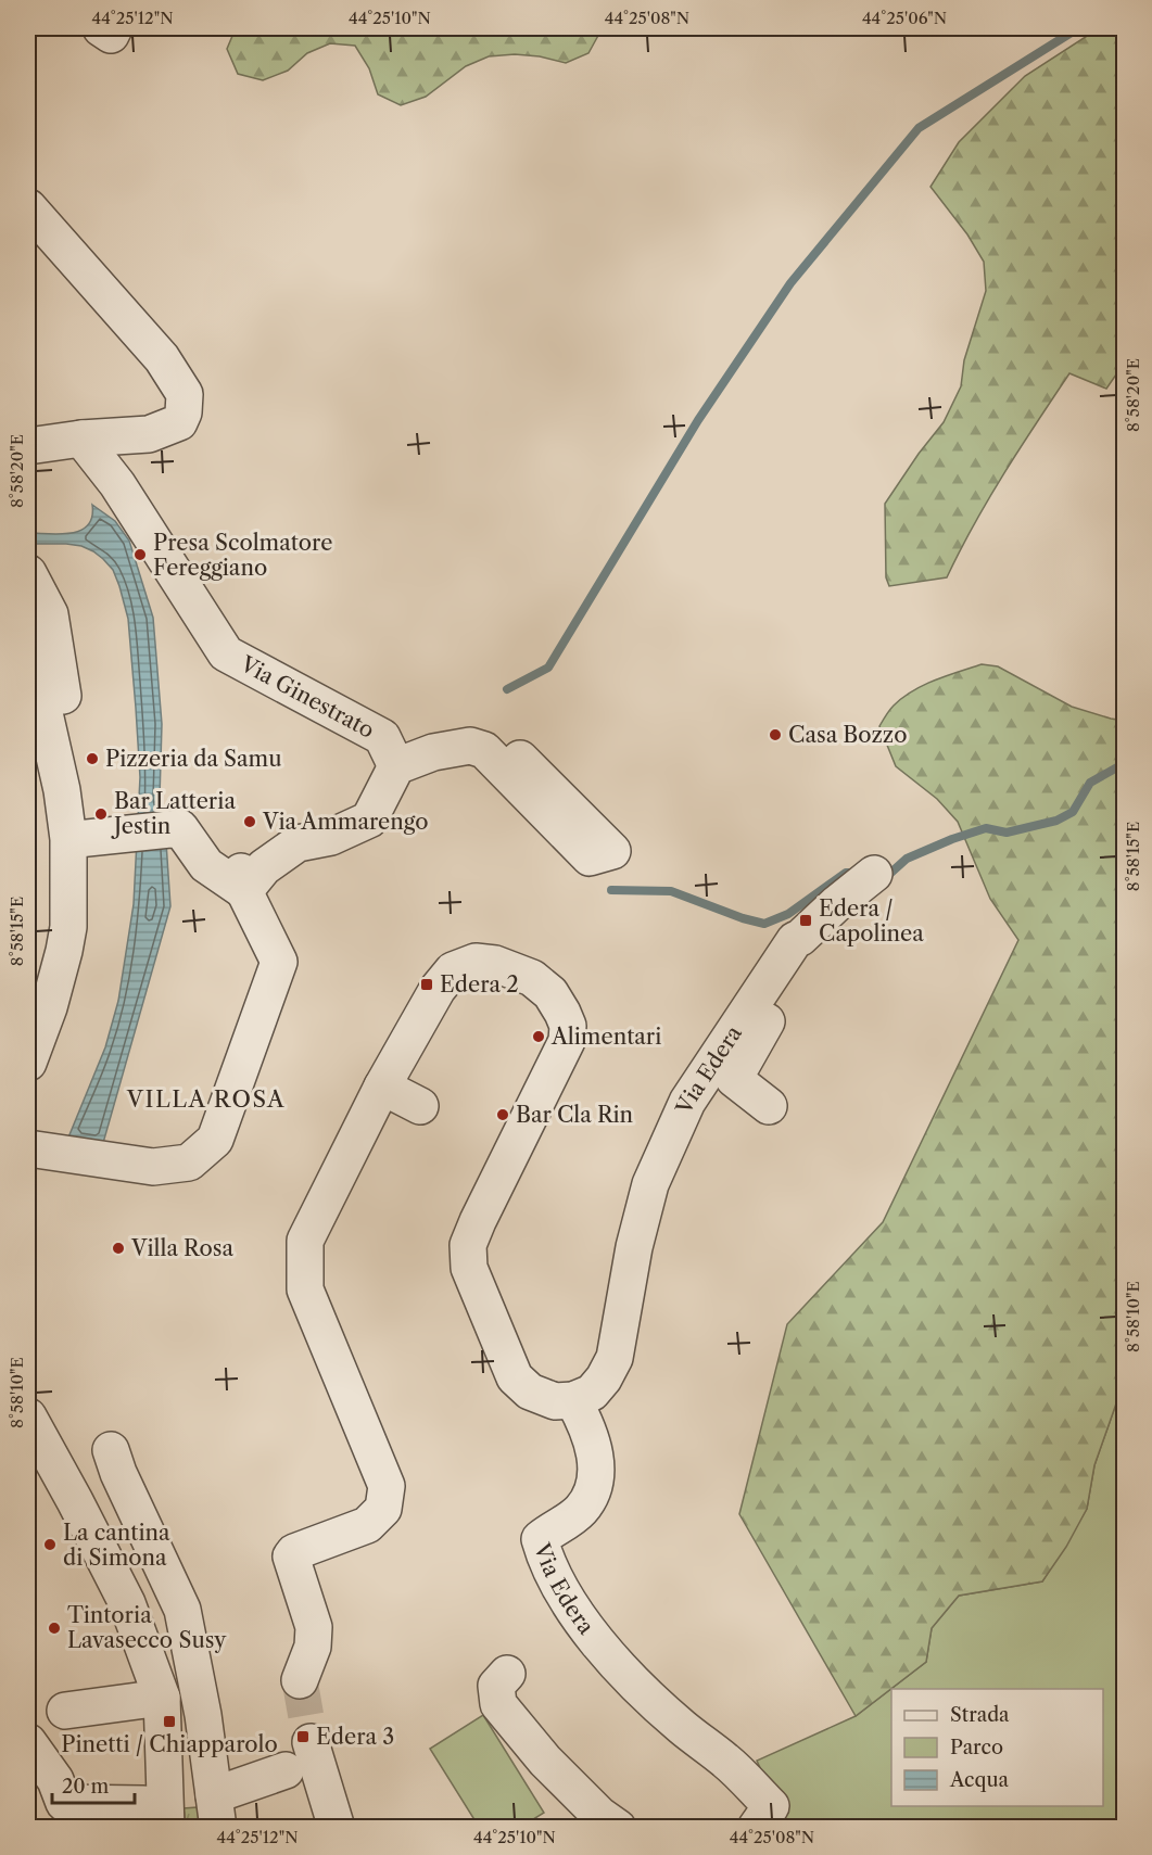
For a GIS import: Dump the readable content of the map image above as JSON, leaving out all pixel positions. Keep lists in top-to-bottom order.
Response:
{
  "streets": {
    "street": ["Via Ginestrato", "Via Edera"]
  },
  "districts": ["VILLA ROSA"],
  "places": {
    "other": [
      "Presa Scolmatore Fereggiano",
      "Casa Bozzo",
      "Pizzeria da Samu",
      "Bar Latteria Jestin",
      "Via Ammarengo",
      "Alimentari",
      "Bar Cla Rin",
      "Villa Rosa",
      "La cantina di Simona",
      "Tintoria Lavasecco Susy"
    ],
    "transit": [
      "Edera / Capolinea",
      "Edera 2",
      "Pinetti / Chiapparolo",
      "Edera 3"
    ]
  },
  "legend": ["Strada", "Parco", "Acqua"],
  "scale_bar": "20 m",
  "coordinates": [
    "44°25'12\"N",
    "44°25'10\"N",
    "44°25'08\"N",
    "44°25'06\"N",
    "8°58'20\"E",
    "8°58'15\"E",
    "8°58'10\"E"
  ]
}
